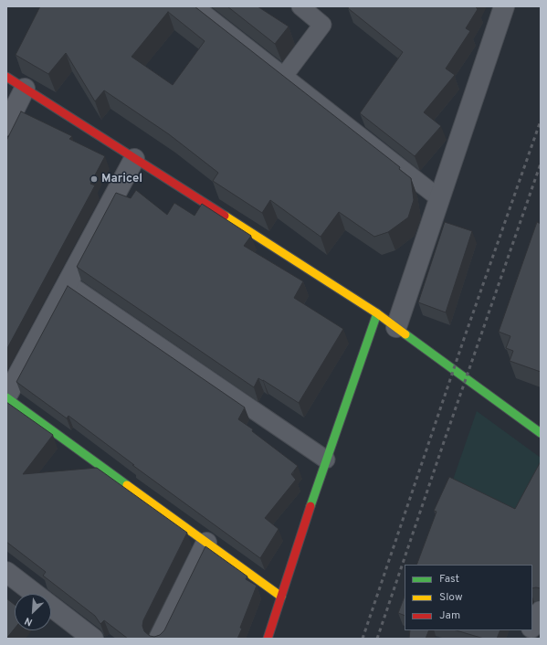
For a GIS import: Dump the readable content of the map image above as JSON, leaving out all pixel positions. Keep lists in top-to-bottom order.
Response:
{
  "places": ["Maricel"],
  "legend": ["Fast", "Slow", "Jam"],
  "north": "bottom left"
}
